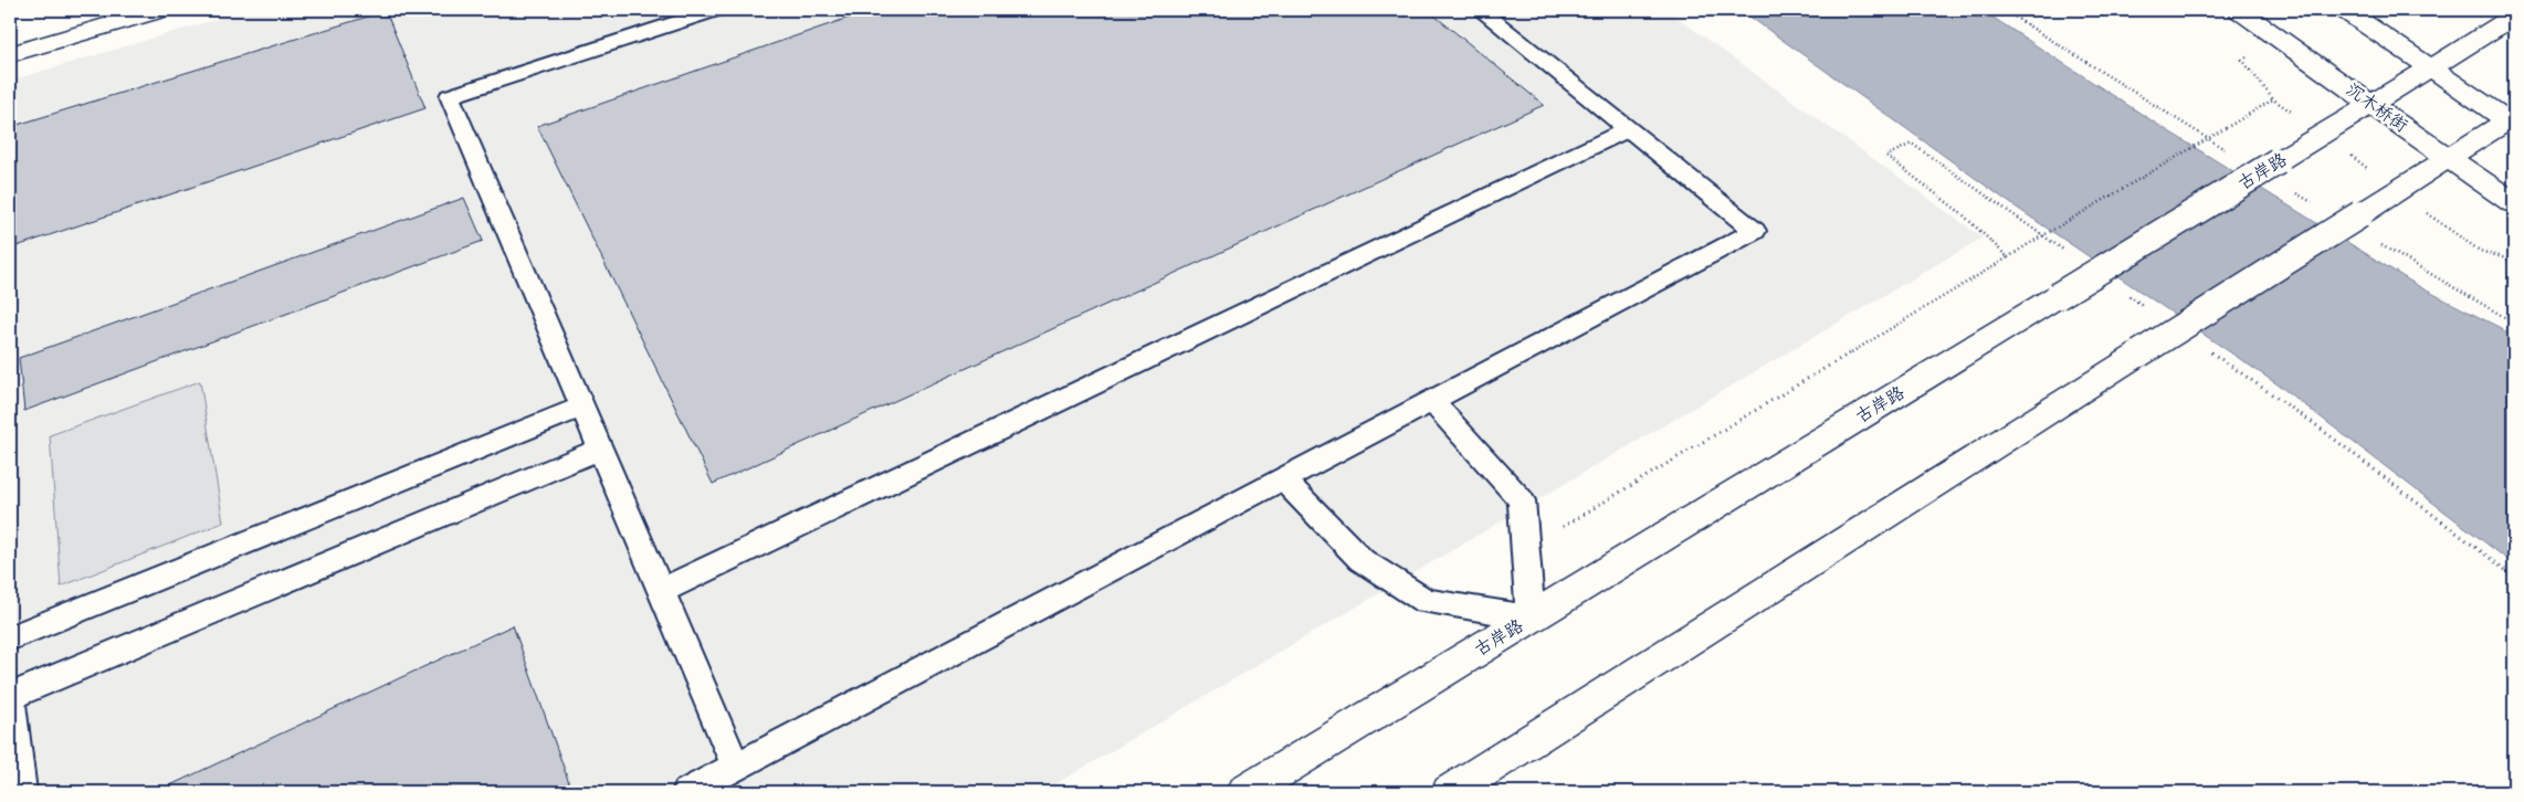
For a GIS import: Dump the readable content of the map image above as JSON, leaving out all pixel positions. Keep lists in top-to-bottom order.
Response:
{
  "streets": {
    "street": ["沉木桥街", "古岸路"]
  },
  "crossings": [
    ["沉木桥街", "古岸路"]
  ]
}
